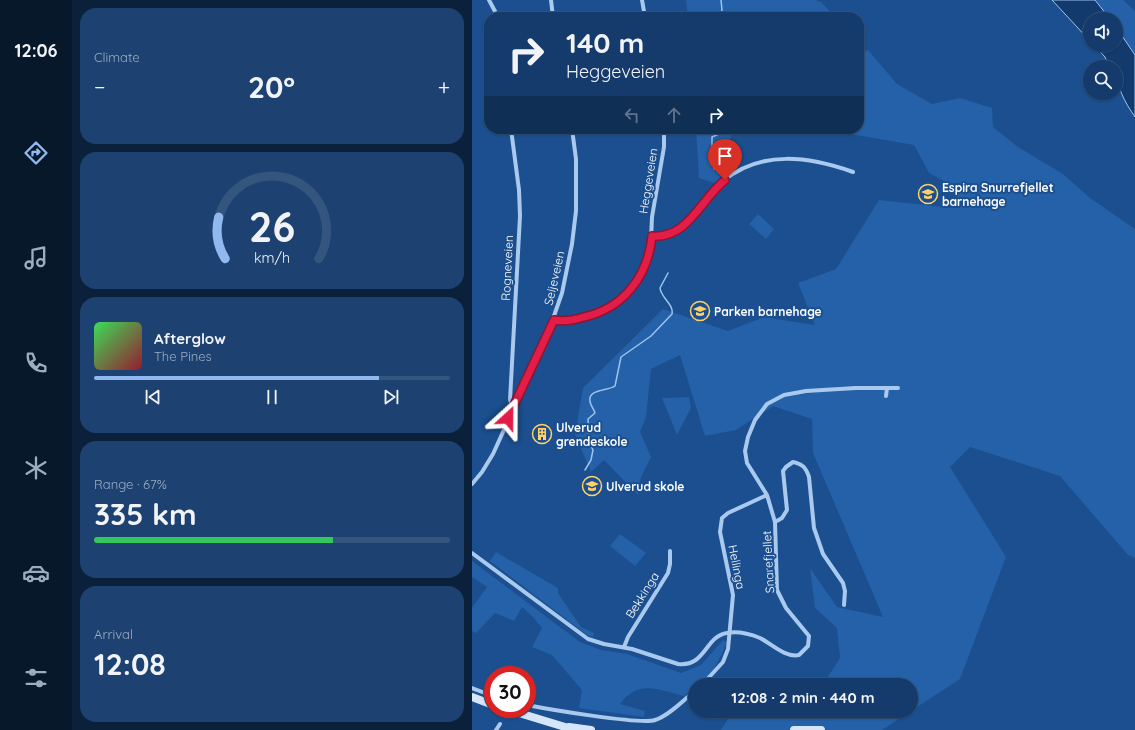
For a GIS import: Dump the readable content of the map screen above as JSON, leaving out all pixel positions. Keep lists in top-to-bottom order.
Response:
{
  "streets": {
    "street": [
      "Heggeveien",
      "Rogneveien",
      "Seljeveien",
      "Snarefjellet",
      "Hellinga",
      "Bekkinga"
    ]
  },
  "crossings": [
    ["Heggeveien", "Seljeveien"],
    ["Rogneveien", "Seljeveien"],
    ["Snarefjellet", "Hellinga"]
  ],
  "places": {
    "school or university": ["Espira Snurrefjellet barnehage", "Parken barnehage", "Ulverud skole"],
    "building": ["Ulverud grendeskole"]
  },
  "page": {
    "tabs": "12:06",
    "tile": [
      "Climate",
      ["Range · 67%", "335 km"],
      ["Arrival", "12:08"]
    ],
    "turn": ["140 m", "Heggeveien"],
    "heat": ["−", "20°", "+"],
    "song": ["Afterglow", "The Pines"],
    "limit": "30",
    "trip": "12:08 · 2 min · 440 m",
    "gauge": ["26", "km/h"]
  }
}
